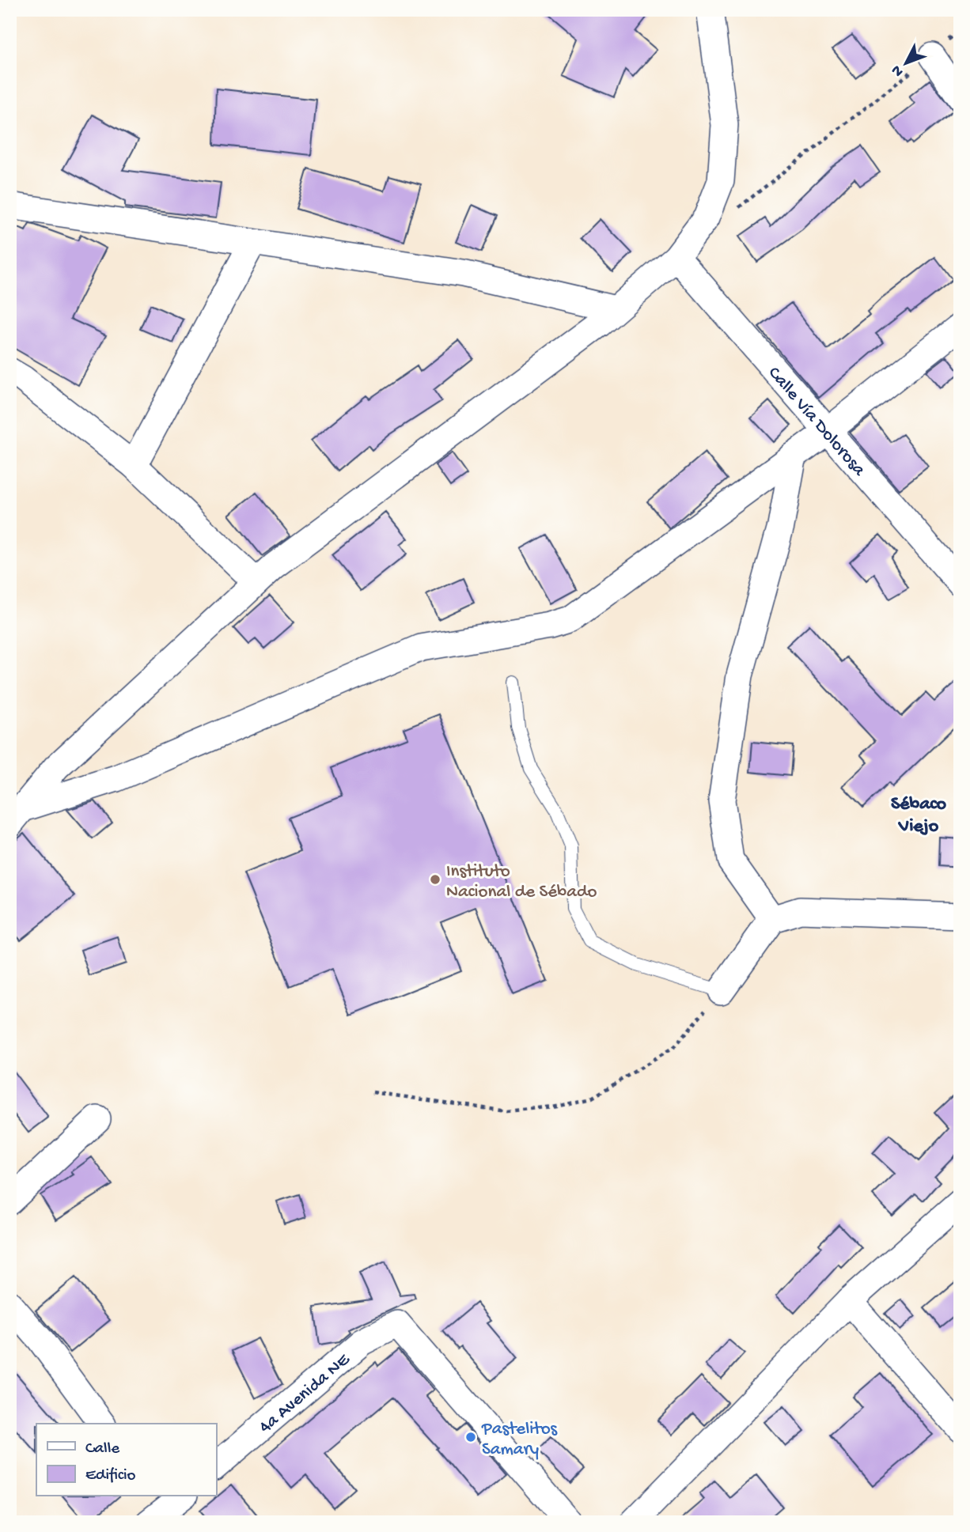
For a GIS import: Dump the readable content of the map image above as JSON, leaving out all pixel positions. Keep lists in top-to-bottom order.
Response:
{
  "streets": {
    "street": ["Calle Vía Dolorosa", "4a Avenida NE"]
  },
  "districts": ["Sébaco Viejo"],
  "places": ["Instituto Nacional de Sébado", "Pastelitos Samary"],
  "legend": ["Calle", "Edificio"],
  "north": "bottom left"
}
